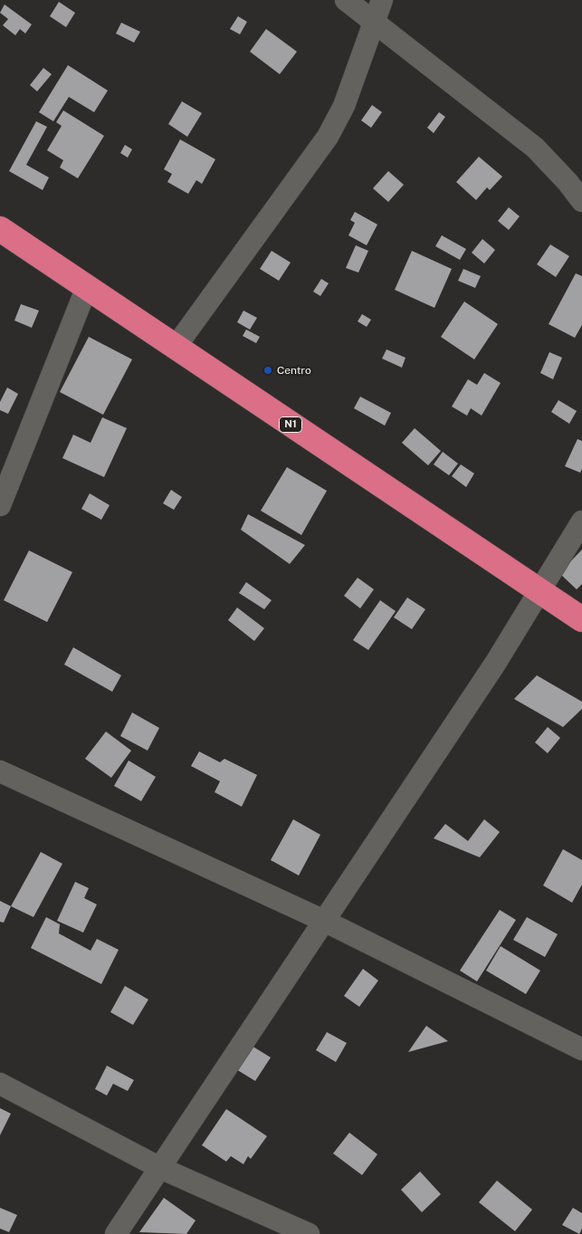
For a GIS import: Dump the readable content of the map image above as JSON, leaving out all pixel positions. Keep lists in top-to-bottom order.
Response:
{
  "streets": {
    "highway": ["N1"]
  },
  "places": ["Centro"]
}
